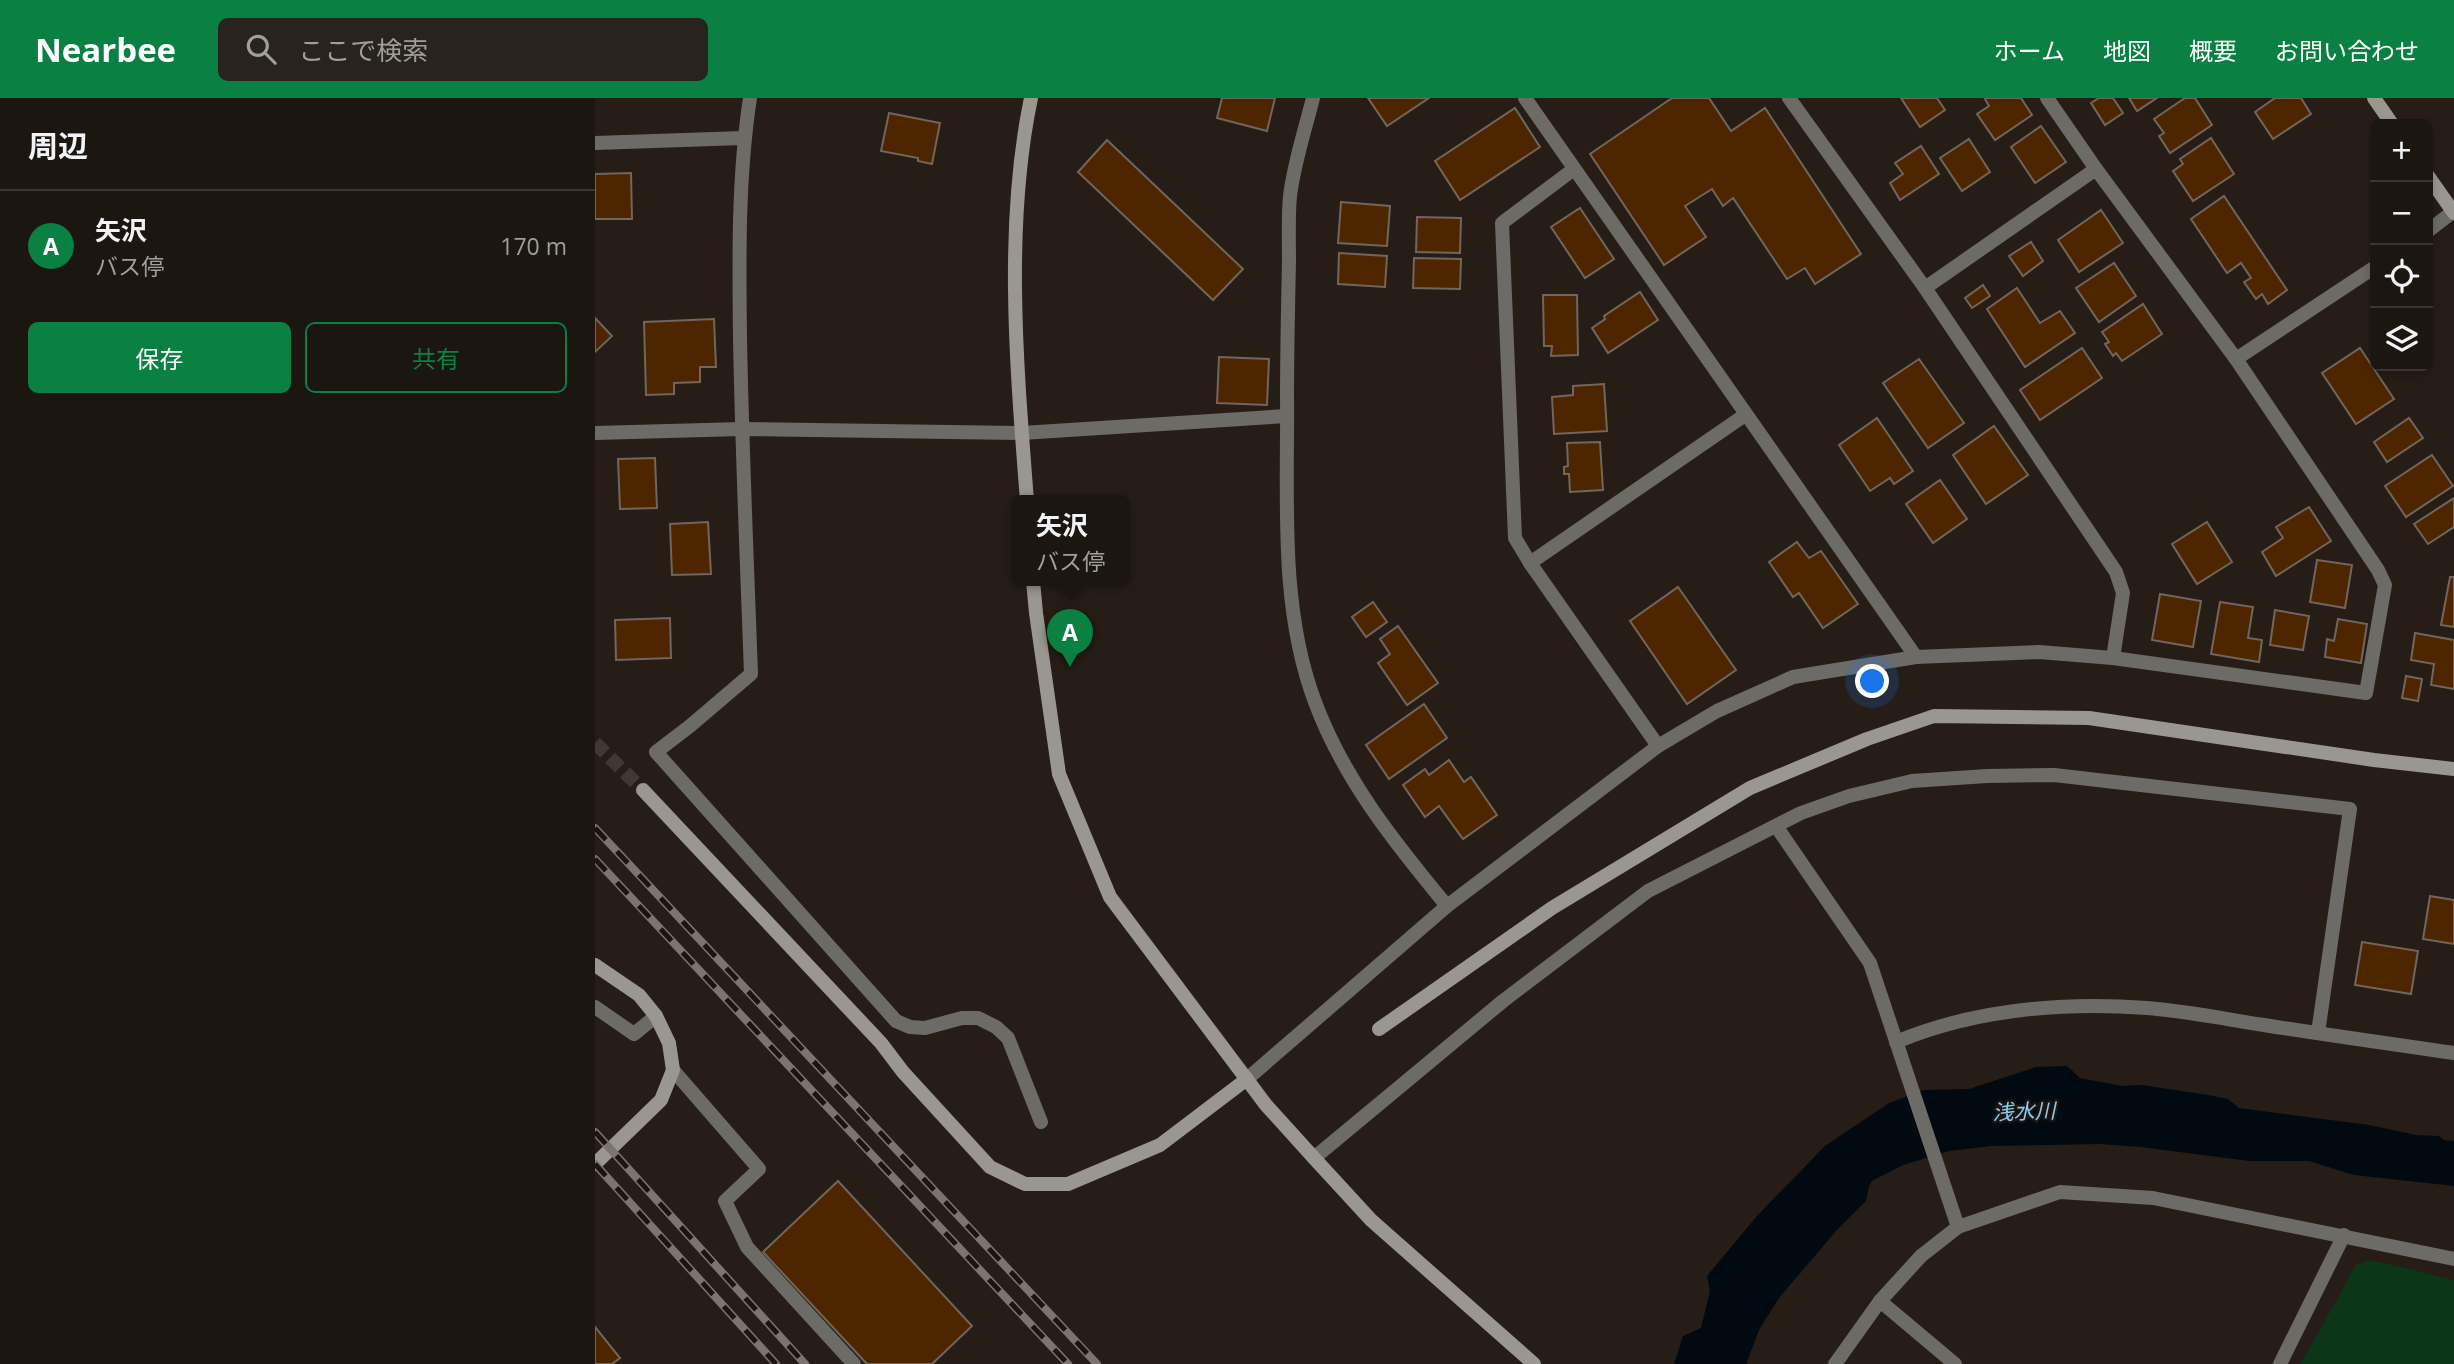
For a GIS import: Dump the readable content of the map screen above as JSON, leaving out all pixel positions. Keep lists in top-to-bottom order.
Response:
{
  "water": ["浅水川"],
  "page": {
    "header": "Nearbee",
    "search": "ここで検索",
    "nav": [
      "ホーム",
      "地図",
      "概要",
      "お問い合わせ"
    ],
    "heading": "周辺",
    "map_buttons": ["+", "−"],
    "list": [
      {
        "mark": "A",
        "name": "矢沢",
        "note": "バス停",
        "value": "170 m"
      }
    ],
    "buttons": ["保存", "共有"],
    "popup": ["矢沢", "バス停"],
    "pins": "A"
  }
}
